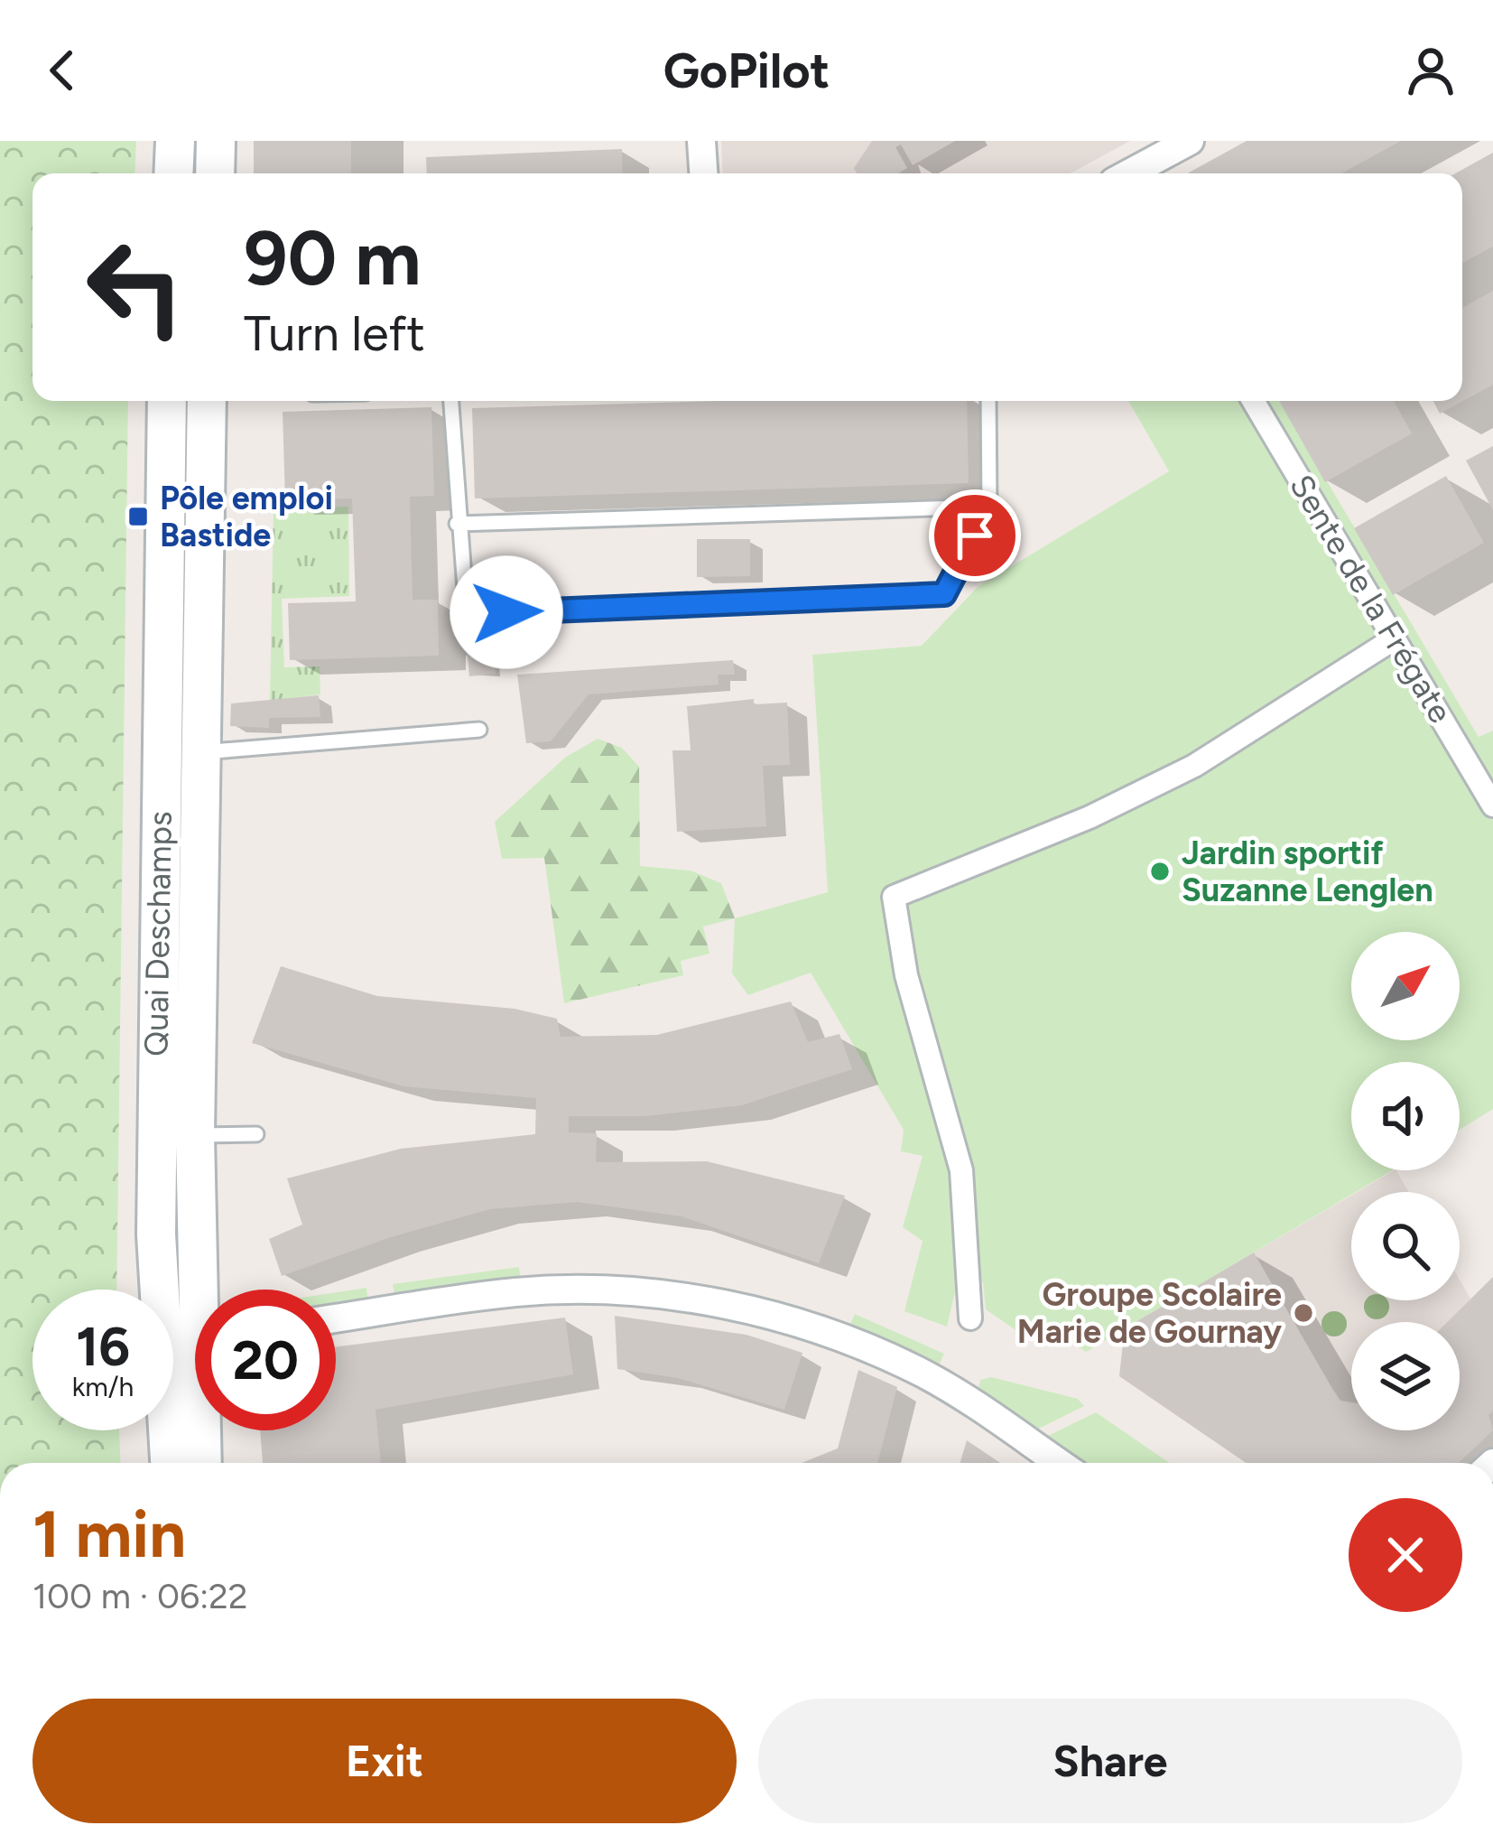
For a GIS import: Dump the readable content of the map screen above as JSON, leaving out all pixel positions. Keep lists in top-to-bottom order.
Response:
{
  "streets": {
    "main road": ["Quai Deschamps"],
    "street": ["Sente de la Frégate"]
  },
  "places": {
    "transit": ["Pôle emploi Bastide"],
    "other": ["Jardin sportif Suzanne Lenglen", "Groupe Scolaire Marie de Gournay"]
  },
  "north": "top right",
  "page": {
    "header": "GoPilot",
    "turn": ["90 m", "Turn left"],
    "speed": "16 km/h",
    "limit": "20",
    "heading": ["1 min", "100 m · 06:22"],
    "buttons": ["Exit", "Share"]
  }
}
